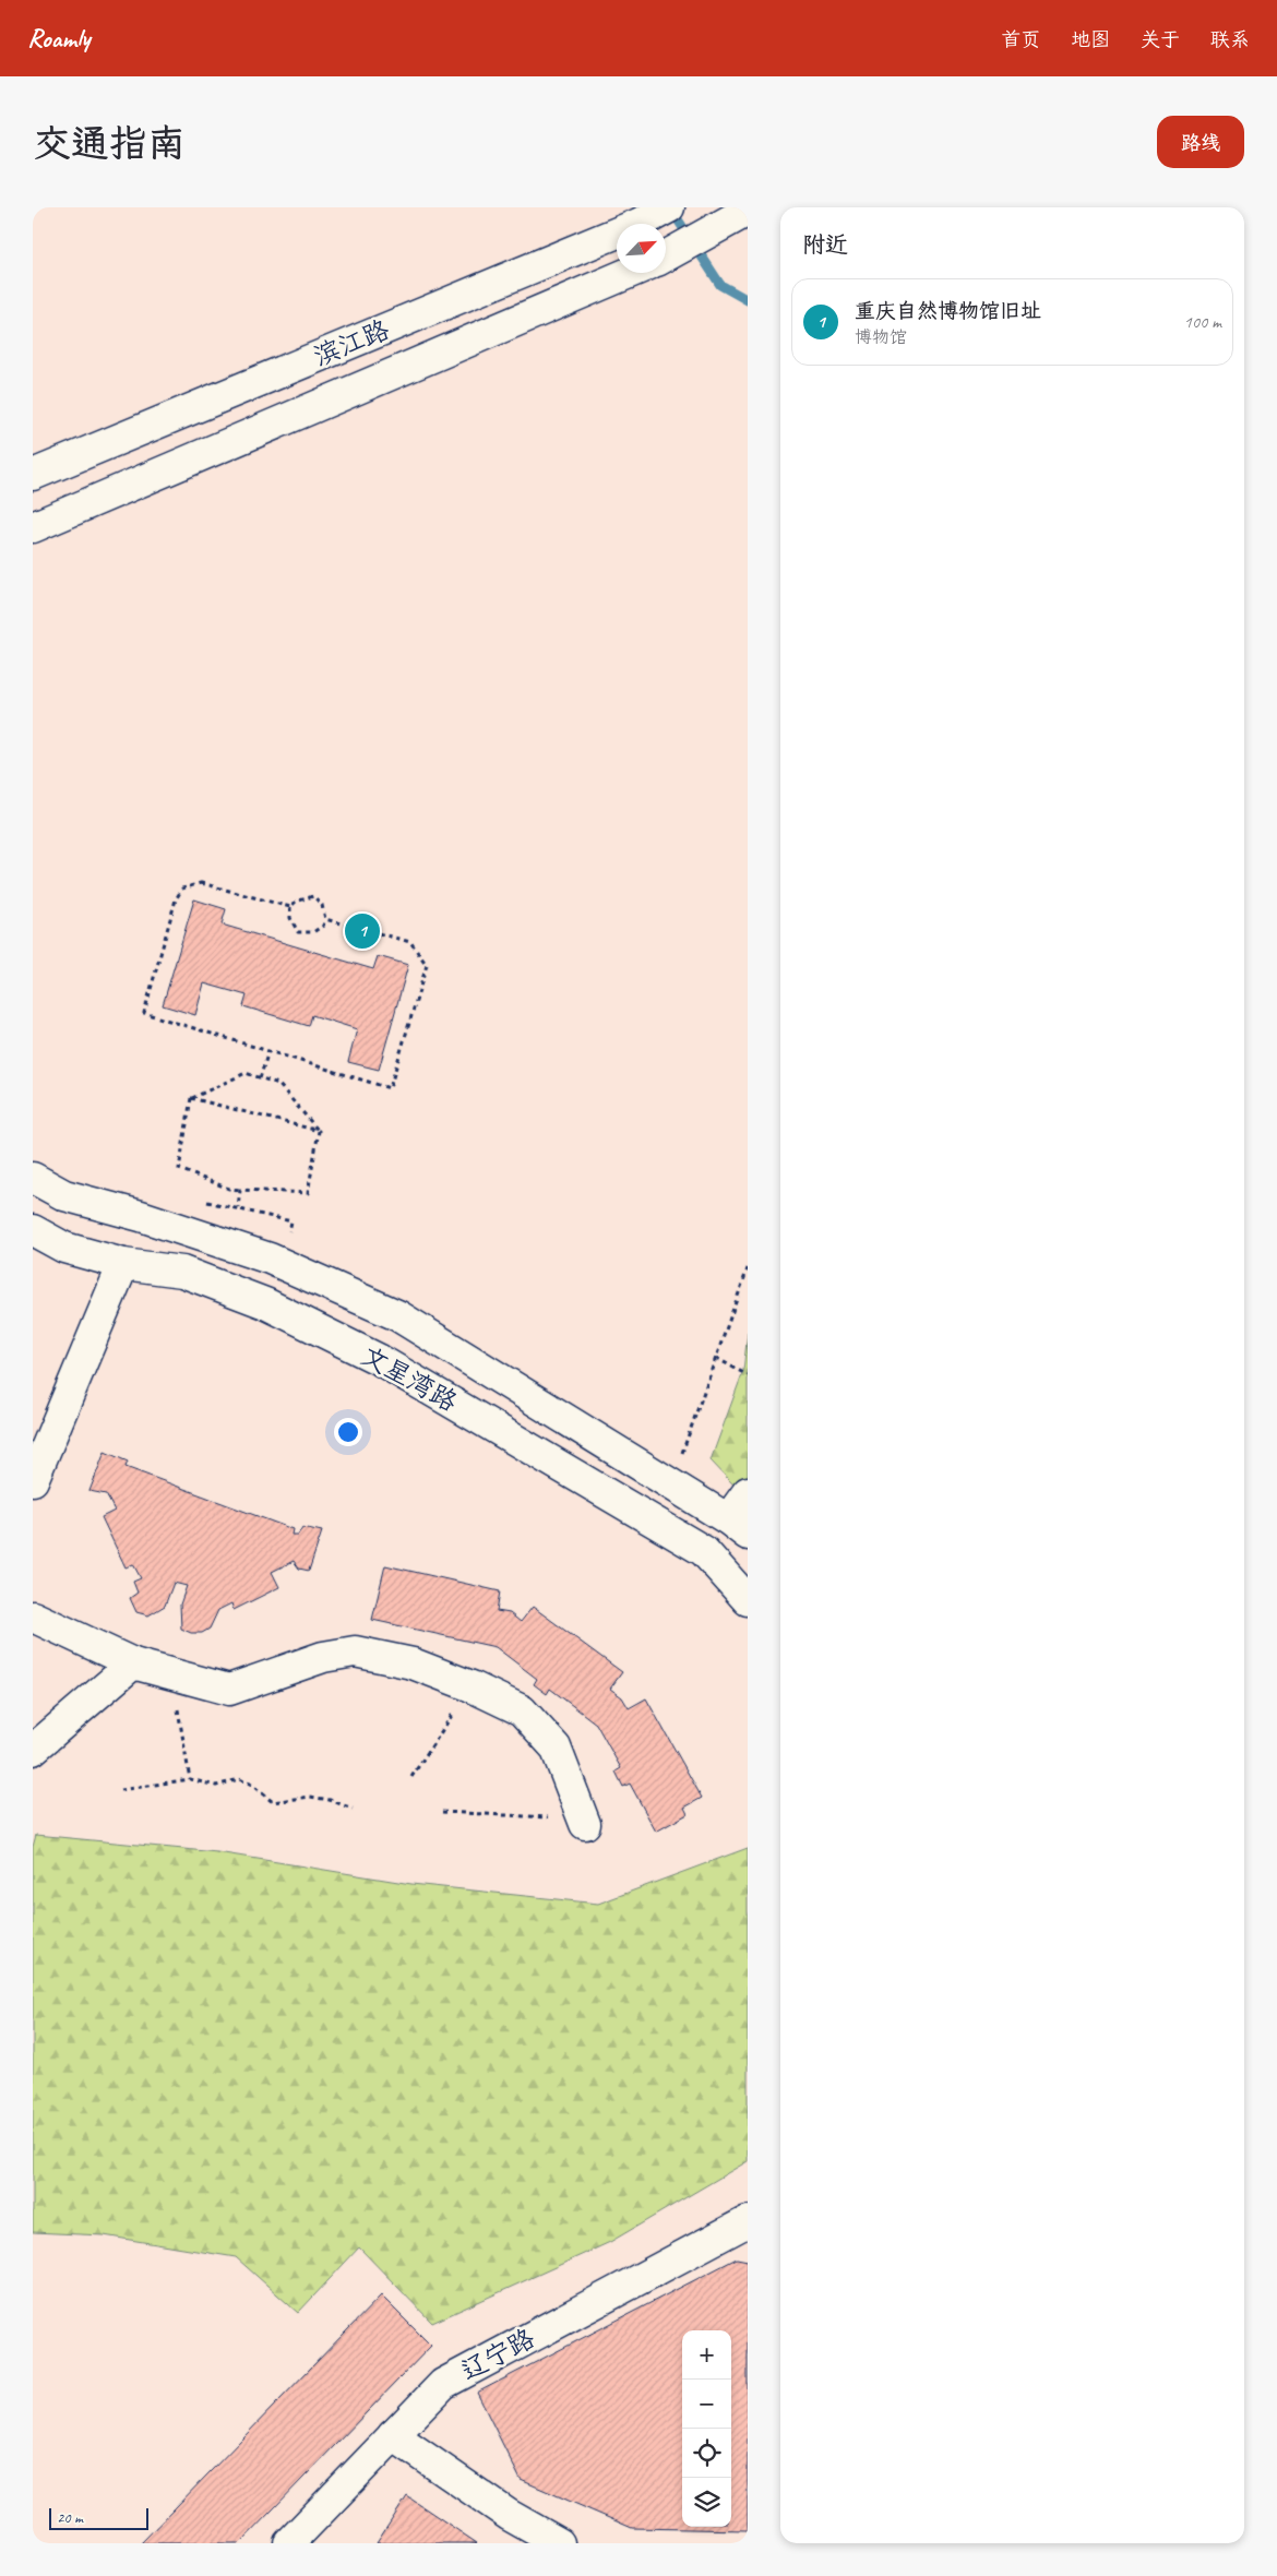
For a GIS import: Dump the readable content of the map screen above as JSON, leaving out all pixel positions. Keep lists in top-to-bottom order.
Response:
{
  "streets": {
    "main road": ["滨江路", "文星湾路", "辽宁路"]
  },
  "scale_bar": "20 m",
  "north": "top right",
  "page": {
    "header": "Roamly",
    "nav": [
      "首页",
      "地图",
      "关于",
      "联系"
    ],
    "buttons": "路线",
    "title": "交通指南",
    "heading": "附近",
    "list": [
      {
        "mark": "1",
        "name": "重庆自然博物馆旧址",
        "note": "博物馆",
        "value": "100 m"
      }
    ],
    "pins": "1",
    "map_buttons": ["+", "−"],
    "scale": "20 m"
  }
}
